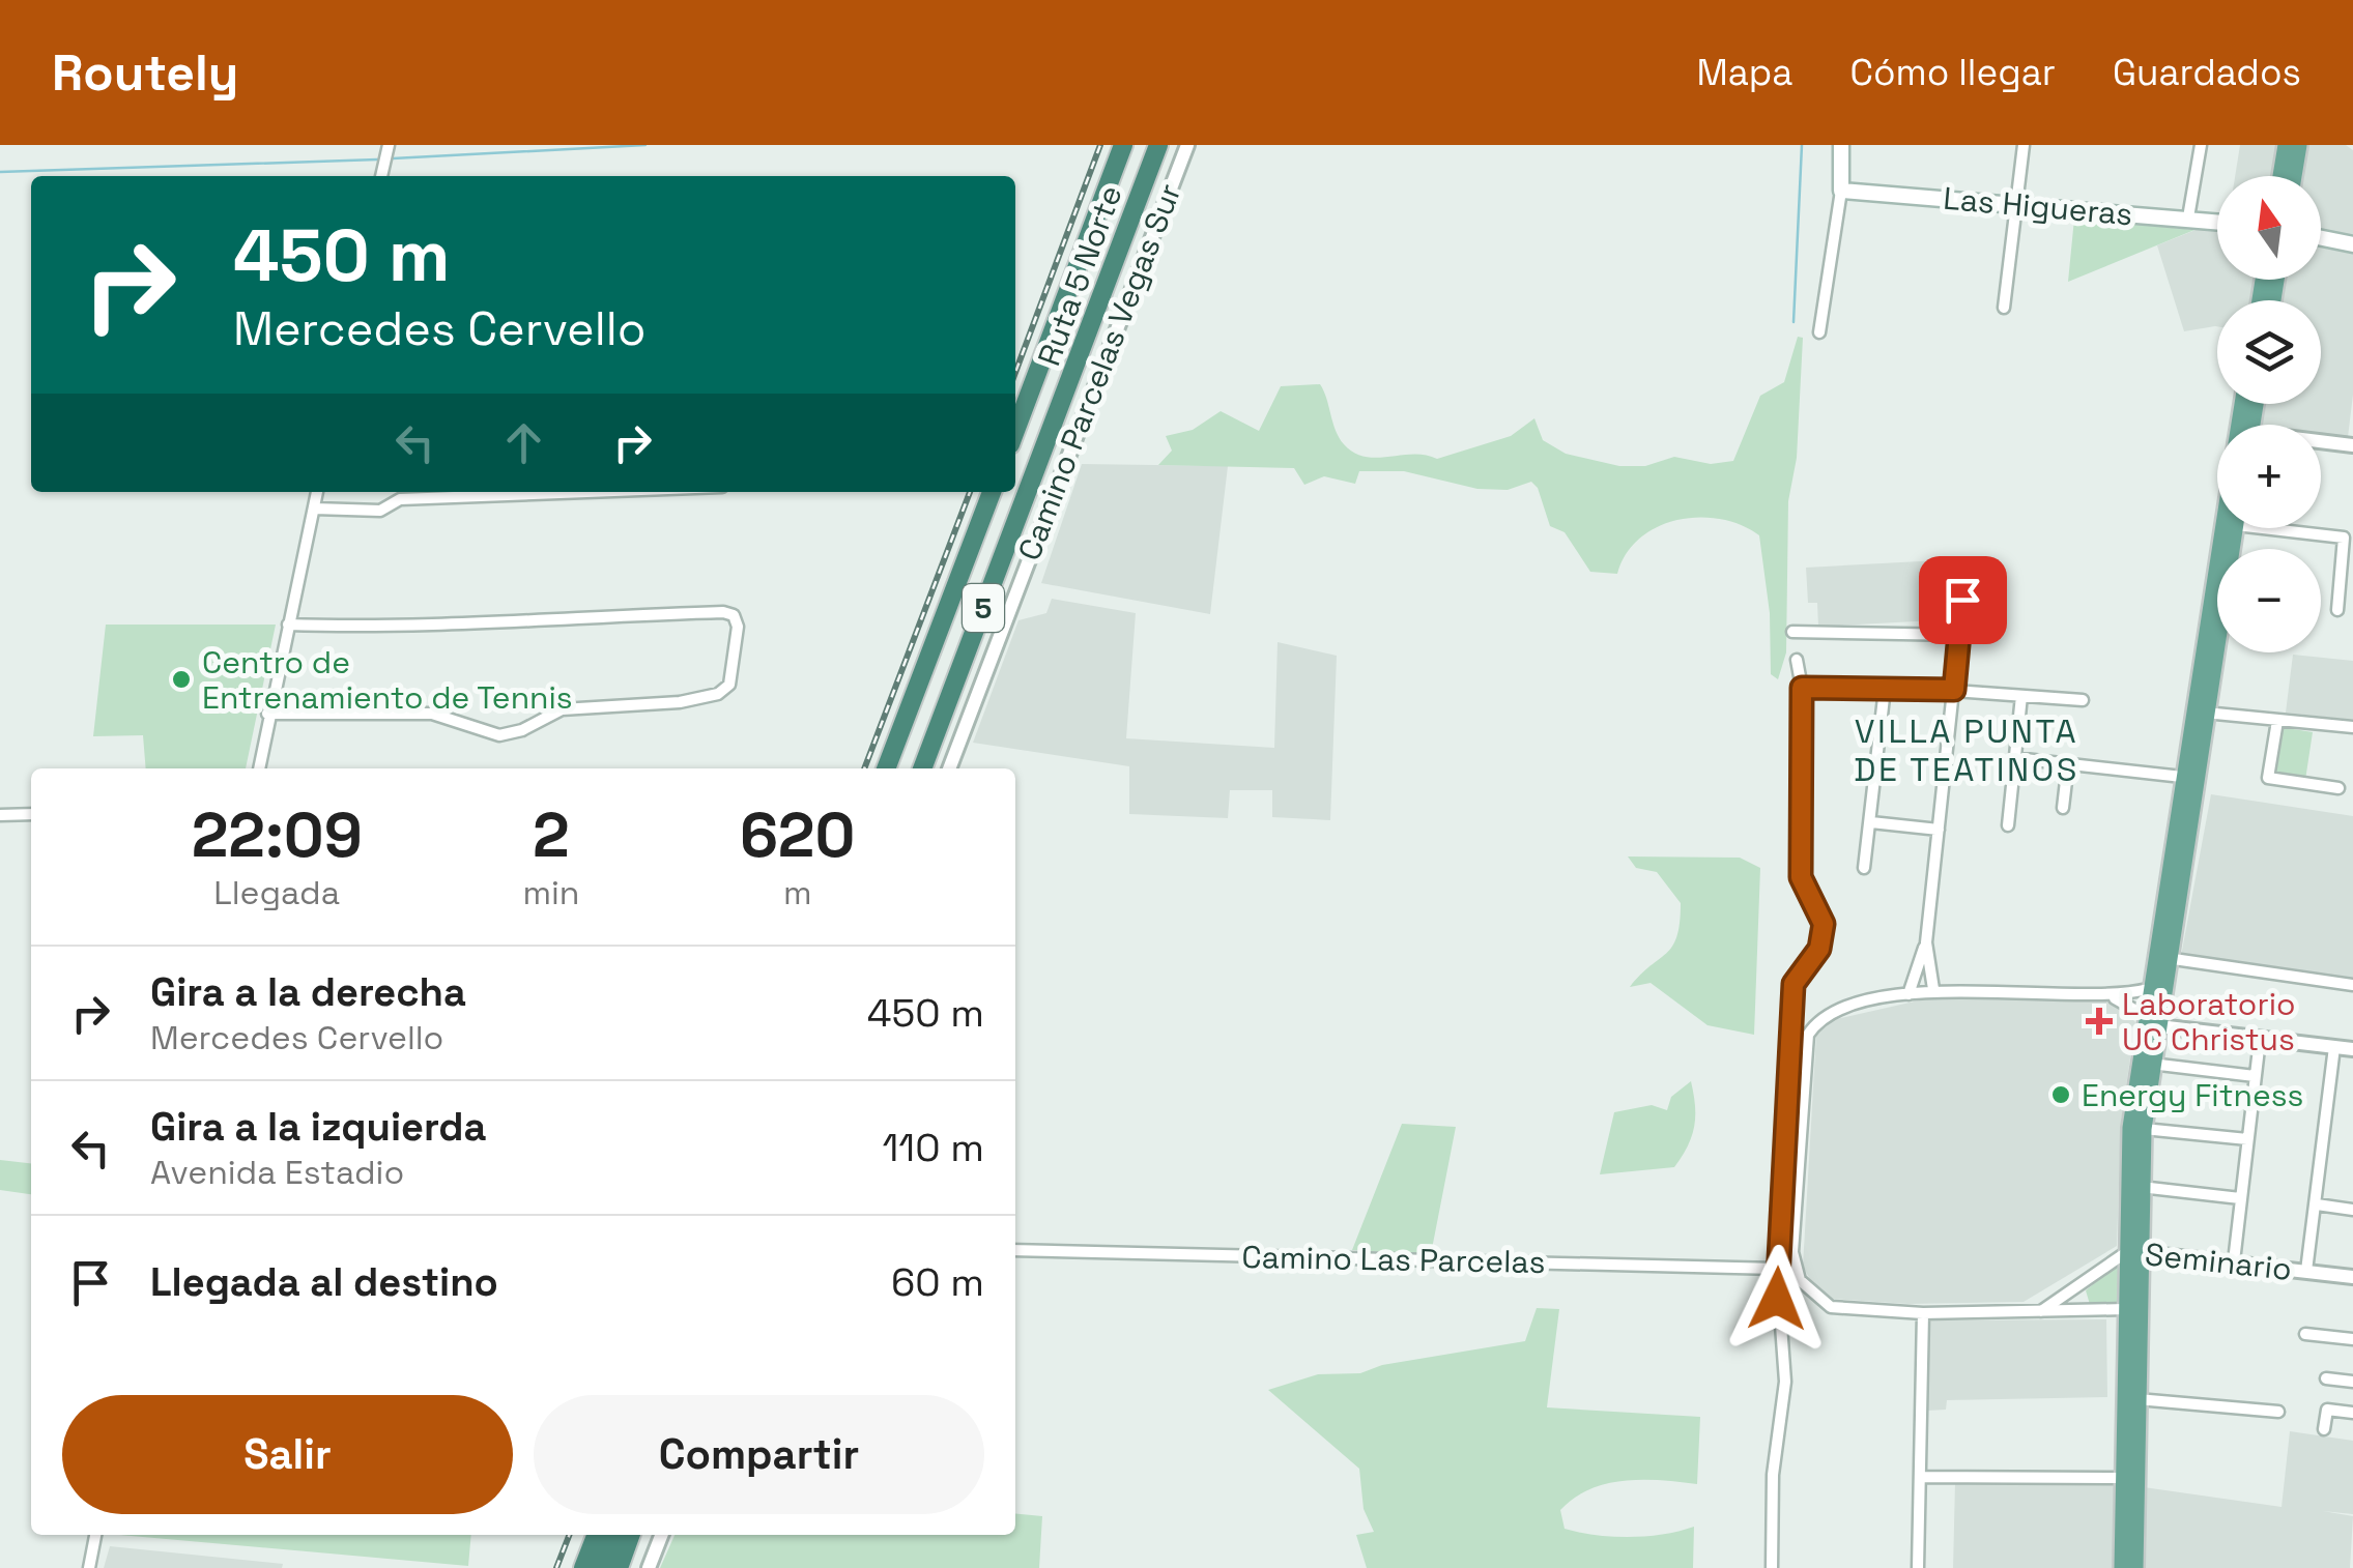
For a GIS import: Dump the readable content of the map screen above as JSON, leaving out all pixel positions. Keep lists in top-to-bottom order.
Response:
{
  "streets": {
    "highway": ["Ruta 5 Norte", "5"],
    "main road": ["Las Higueras"],
    "street": ["Camino Parcelas Vegas Sur", "Camino Las Parcelas", "Seminario"]
  },
  "districts": ["VILLA PUNTA DE TEATINOS"],
  "places": {
    "other": ["Centro de Entrenamiento de Tennis", "Energy Fitness"],
    "health": ["Laboratorio UC Christus"]
  },
  "north": "top",
  "page": {
    "header": "Routely",
    "nav": ["Mapa", "Cómo llegar", "Guardados"],
    "map_buttons": ["+", "−"],
    "turn": ["450 m", "Mercedes Cervello"],
    "eta": [
      "22:09",
      "Llegada",
      "2",
      "min",
      "620",
      "m"
    ],
    "list": [
      {
        "name": "Gira a la derecha",
        "note": "Mercedes Cervello",
        "value": "450 m"
      },
      {
        "name": "Gira a la izquierda",
        "note": "Avenida Estadio",
        "value": "110 m"
      },
      {
        "name": "Llegada al destino",
        "value": "60 m"
      }
    ],
    "buttons": ["Salir", "Compartir"]
  }
}
